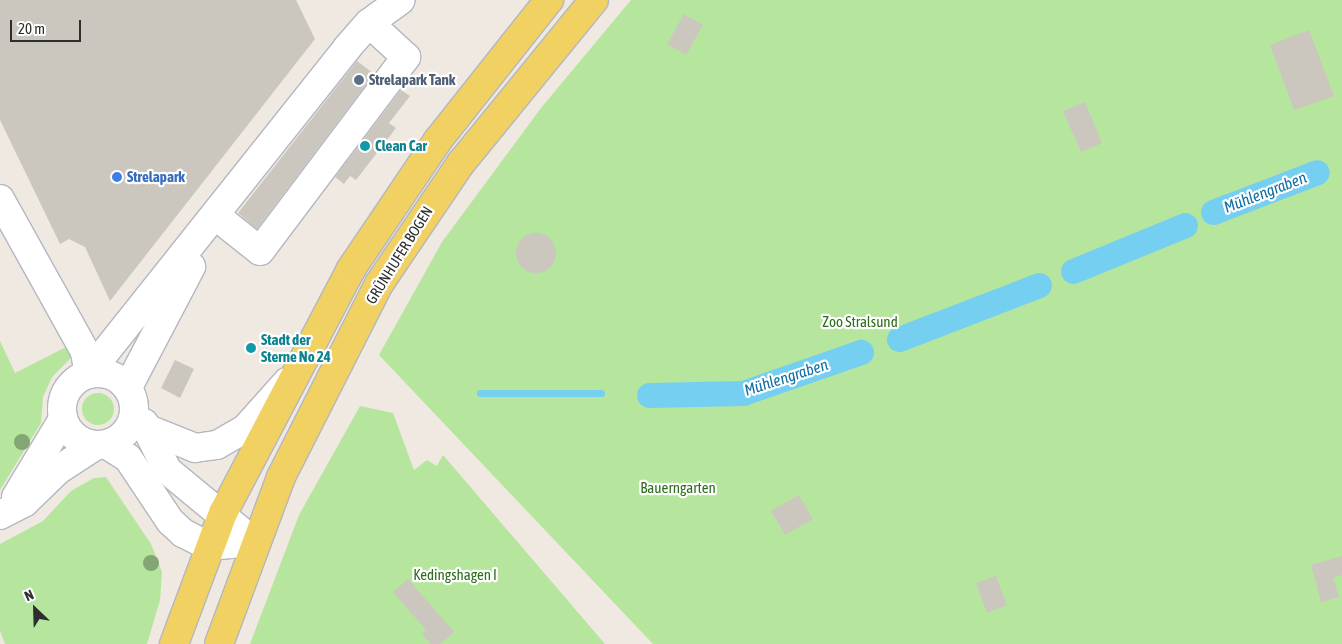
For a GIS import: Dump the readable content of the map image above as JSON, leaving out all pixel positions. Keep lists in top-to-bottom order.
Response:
{
  "streets": {
    "main road": ["GRÜNHUFER BOGEN"]
  },
  "water": ["Mühlengraben"],
  "parks": ["Zoo Stralsund", "Bauerngarten", "Kedingshagen I"],
  "places": [
    "Strelapark Tank",
    "Clean Car",
    "Strelapark",
    "Stadt der Sterne No 24"
  ],
  "scale_bar": "20 m",
  "north": "top left"
}
